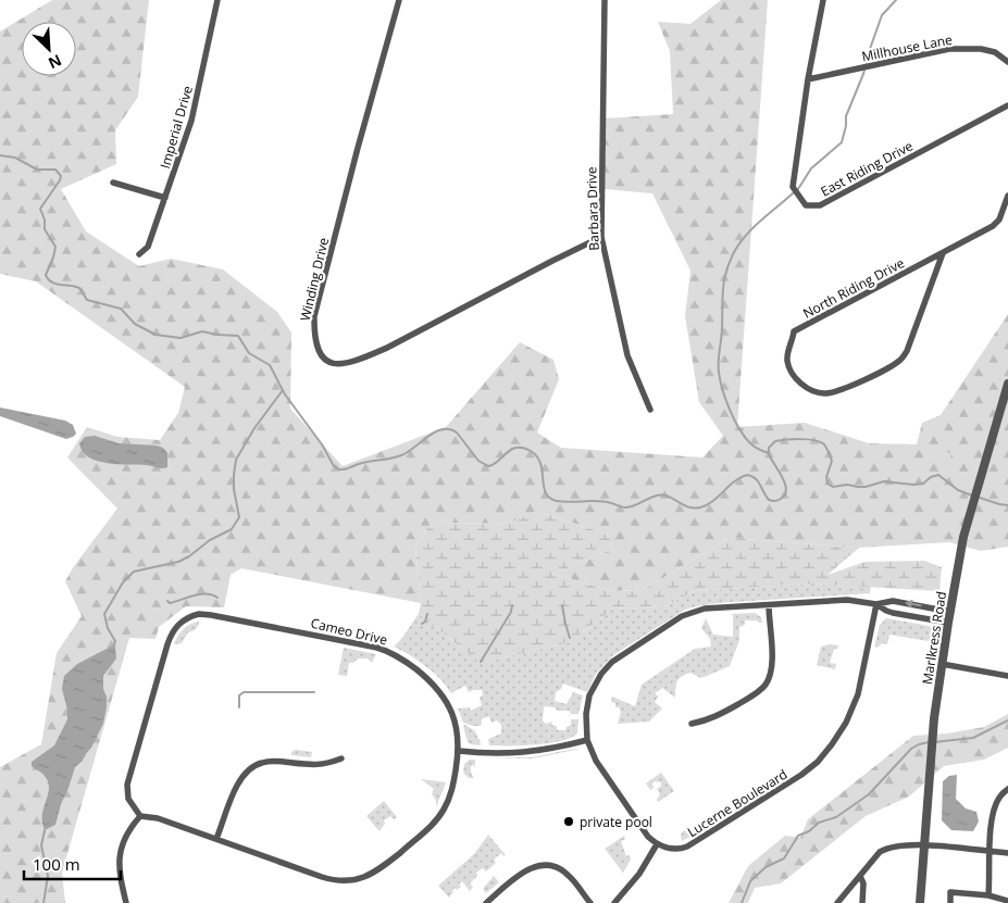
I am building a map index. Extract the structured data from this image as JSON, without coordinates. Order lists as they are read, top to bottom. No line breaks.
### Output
{"streets":{"street":["Millhouse Lane","Imperial Drive","East Riding Drive","Barbara Drive","Winding Drive","North Riding Drive","Cameo Drive","Marlkress Road","Lucerne Boulevard"]},"crossings":[["Millhouse Lane","East Riding Drive"],["Barbara Drive","Winding Drive"]],"places":["private pool"],"scale_bar":"100 m","north":"bottom right"}
